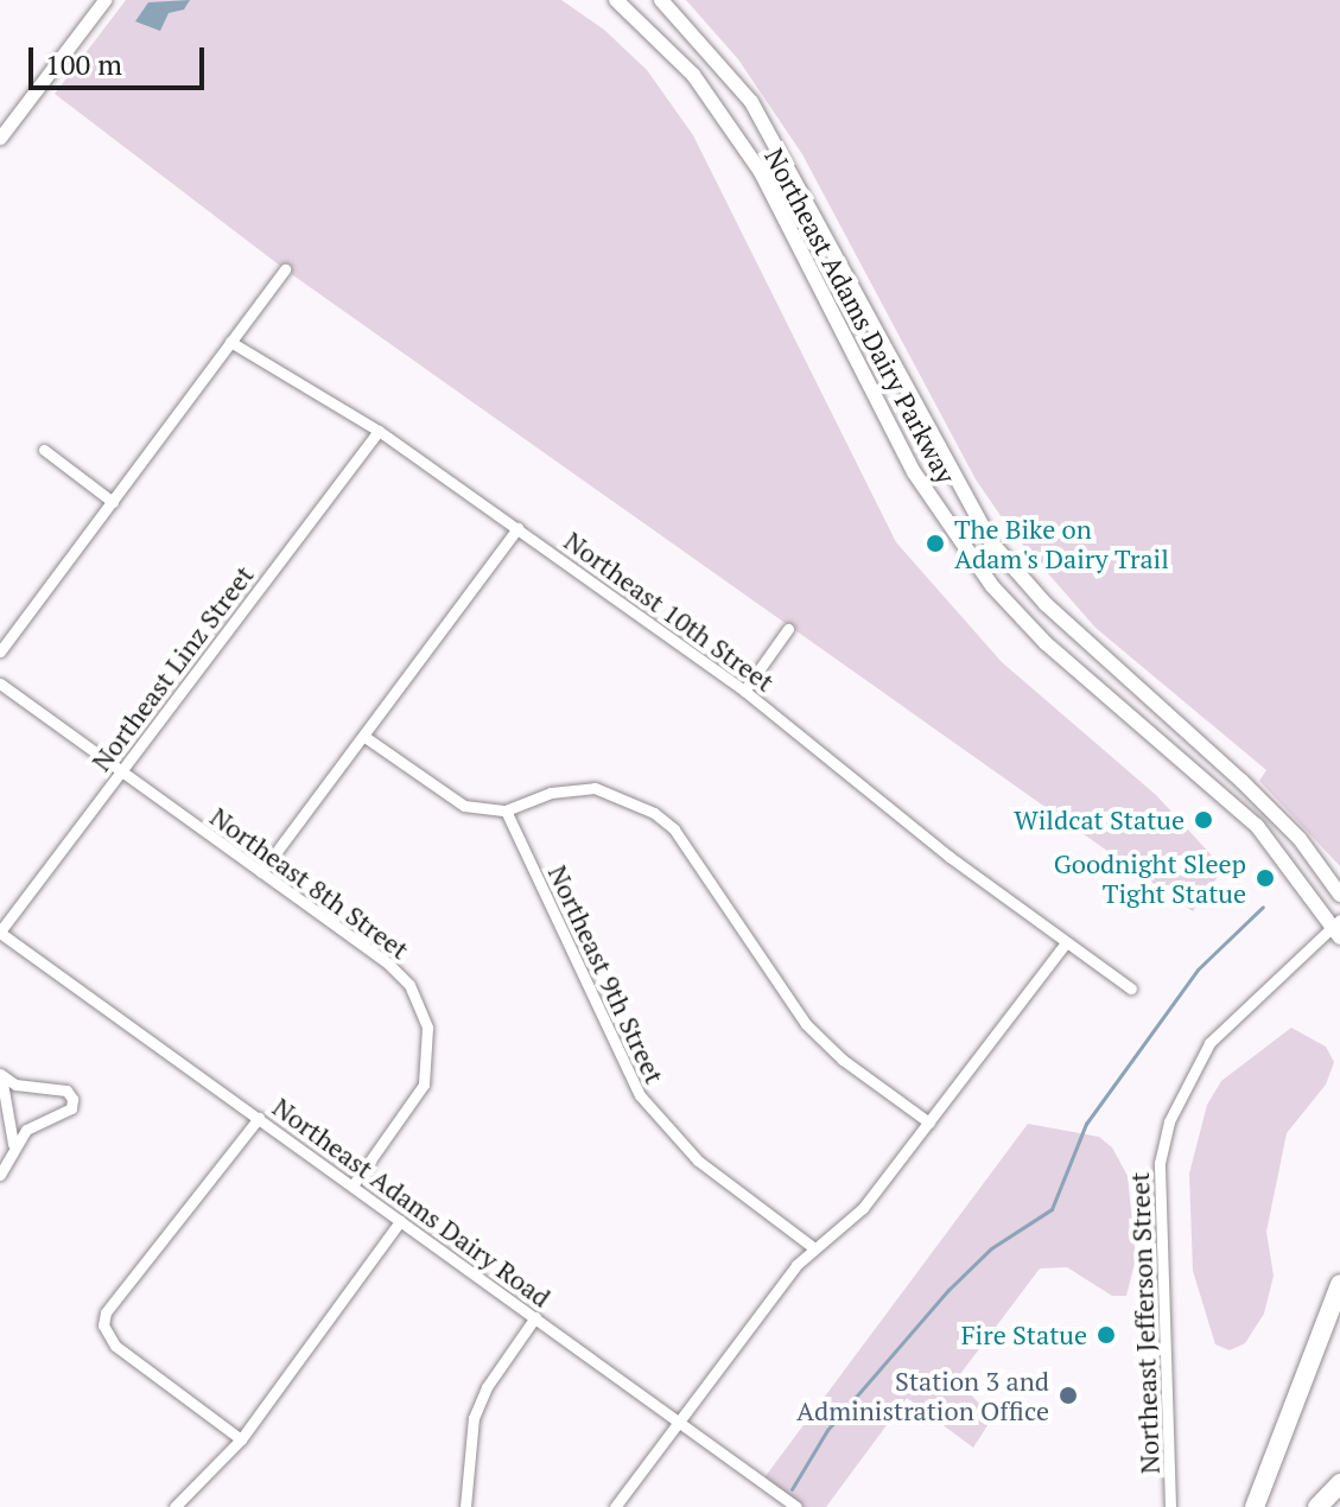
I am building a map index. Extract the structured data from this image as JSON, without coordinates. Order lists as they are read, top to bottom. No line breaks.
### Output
{"streets":{"main road":["Northeast Adams Dairy Parkway"],"street":["Northeast 10th Street","Northeast Linz Street","Northeast 8th Street","Northeast 9th Street","Northeast Adams Dairy Road","Northeast Jefferson Street"]},"crossings":[["Northeast Adams Dairy Parkway","Northeast Jefferson Street"],["Northeast 10th Street","Northeast Linz Street"],["Northeast Linz Street","Northeast 8th Street"],["Northeast Linz Street","Northeast Adams Dairy Road"],["Northeast 8th Street","Northeast Adams Dairy Road"]],"places":["The Bike on Adam's Dairy Trail","Wildcat Statue","Goodnight Sleep Tight Statue","Fire Statue","Station 3 and Administration Office"],"scale_bar":"100 m"}
